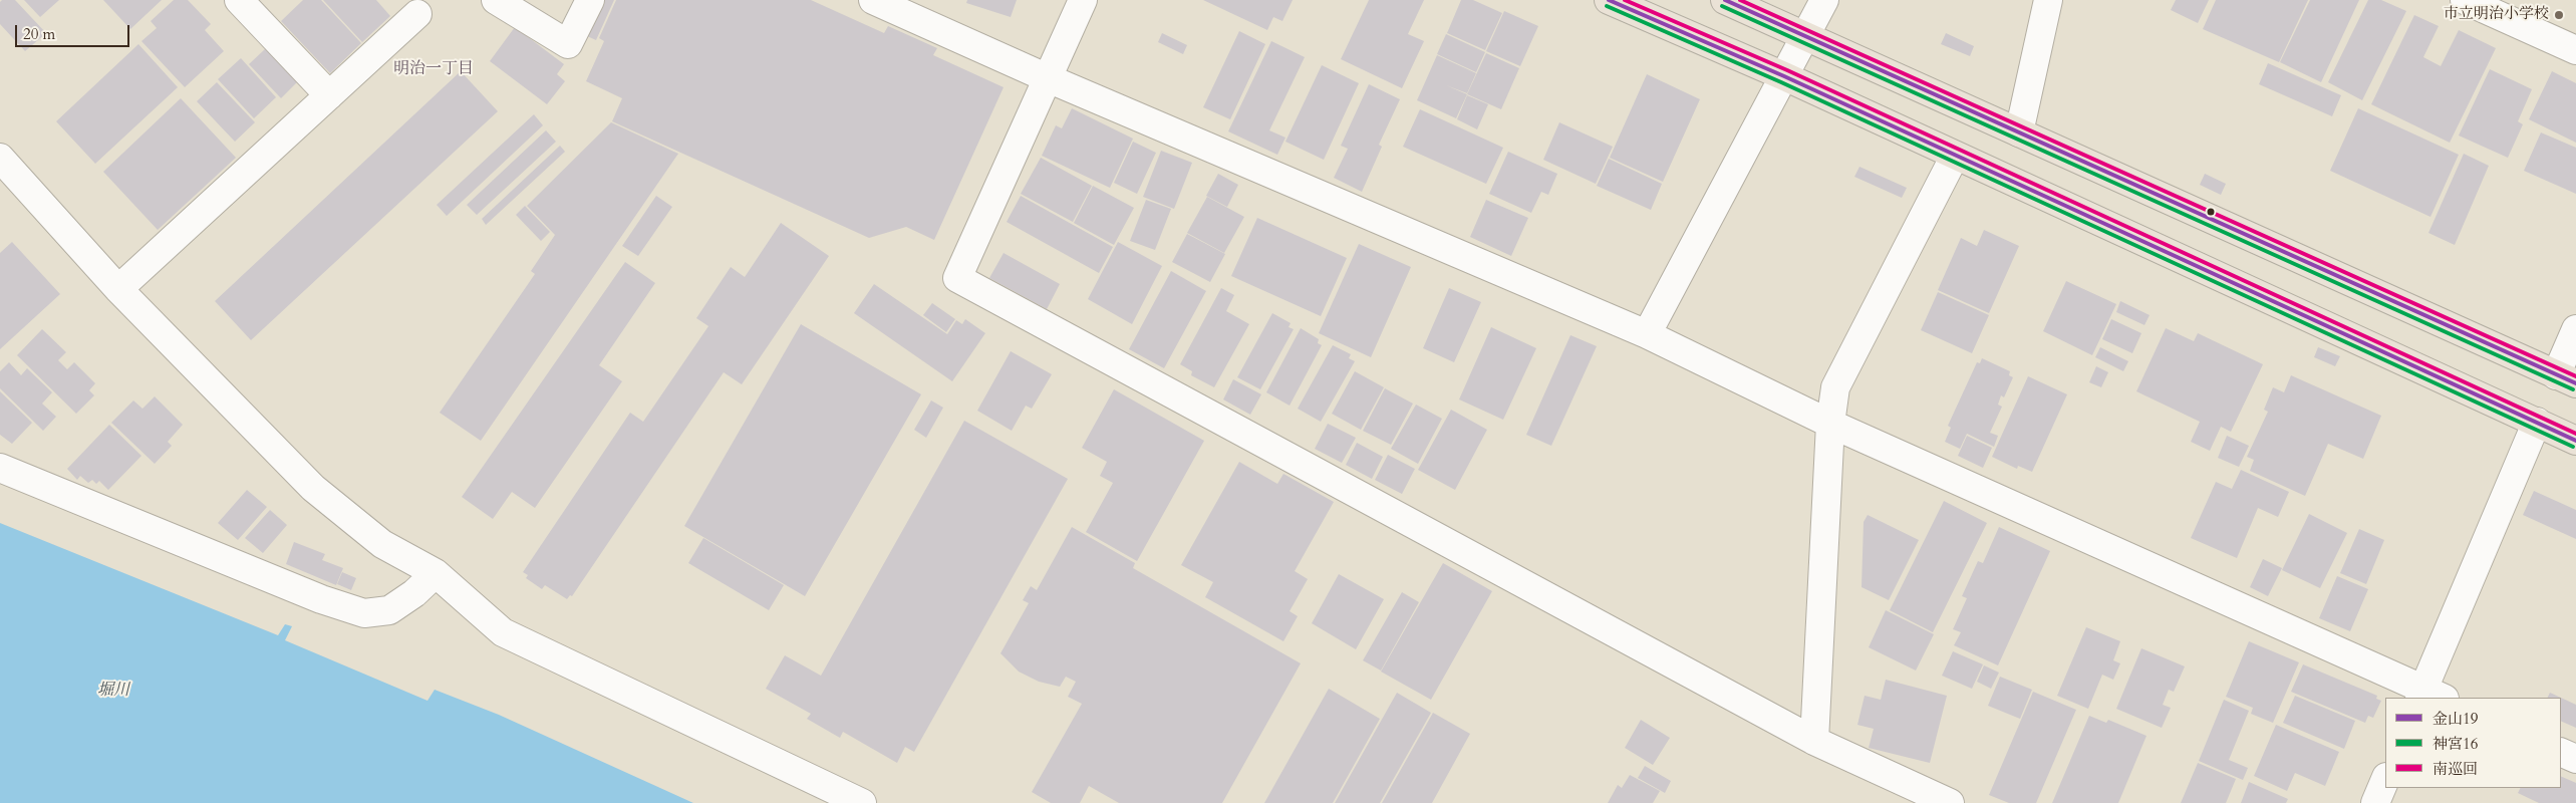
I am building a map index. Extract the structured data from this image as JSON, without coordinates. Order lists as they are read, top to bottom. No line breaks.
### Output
{"districts":["明治一丁目"],"water":["堀川"],"places":["市立明治小学校"],"lines":["transit line 金山19","transit line 南巡回","transit line 神宮16"],"legend":["金山19","神宮16","南巡回"],"scale_bar":"20 m"}
